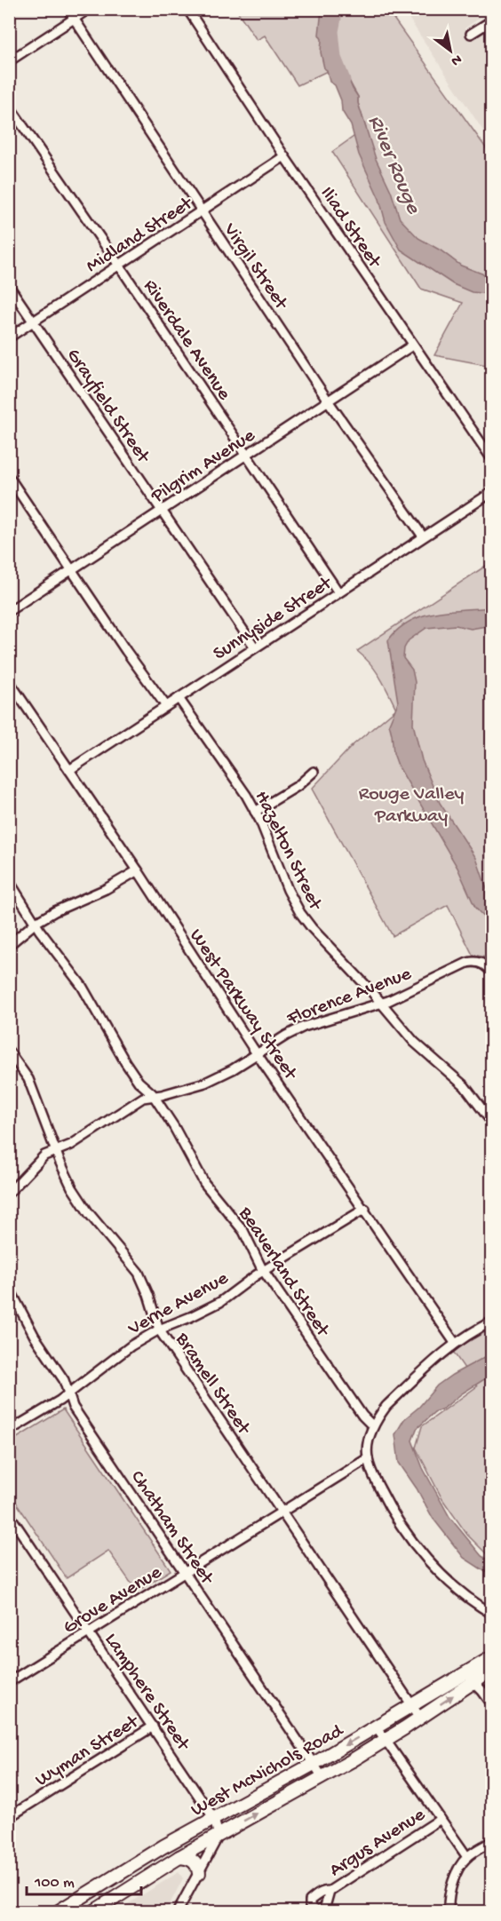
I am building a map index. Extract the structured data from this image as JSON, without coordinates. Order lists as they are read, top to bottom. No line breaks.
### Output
{"streets":{"main road":["West McNichols Road"],"street":["Iliad Street","Midland Street","Virgil Street","Riverdale Avenue","Grayfield Street","Pilgrim Avenue","Sunnyside Street","Hazelton Street","Florence Avenue","West Parkway Street","Beaverland Street","Verne Avenue","Bramell Street","Chatham Street","Grove Avenue","Lamphere Street","Wyman Street","Argus Avenue"]},"crossings":[["Iliad Street","Midland Street"],["Iliad Street","Pilgrim Avenue"],["Midland Street","Virgil Street"],["Midland Street","Riverdale Avenue"],["Midland Street","Grayfield Street"],["Virgil Street","Pilgrim Avenue"],["Virgil Street","Sunnyside Street"],["Riverdale Avenue","Pilgrim Avenue"],["Riverdale Avenue","Sunnyside Street"],["Grayfield Street","Pilgrim Avenue"],["Grayfield Street","Sunnyside Street"],["Sunnyside Street","Hazelton Street"],["Sunnyside Street","West Parkway Street"],["Hazelton Street","Florence Avenue"],["Florence Avenue","West Parkway Street"],["Florence Avenue","Beaverland Street"],["Florence Avenue","Bramell Street"],["West Parkway Street","Verne Avenue"],["Beaverland Street","Verne Avenue"],["Verne Avenue","Bramell Street"],["Verne Avenue","Chatham Street"],["Bramell Street","Grove Avenue"],["Bramell Street","West McNichols Road"],["Chatham Street","Grove Avenue"],["Chatham Street","West McNichols Road"],["Grove Avenue","Lamphere Street"],["Lamphere Street","Wyman Street"],["Lamphere Street","West McNichols Road"]],"water":["River Rouge"],"parks":["Rouge Valley Parkway"],"scale_bar":"100 m","north":"bottom right"}
